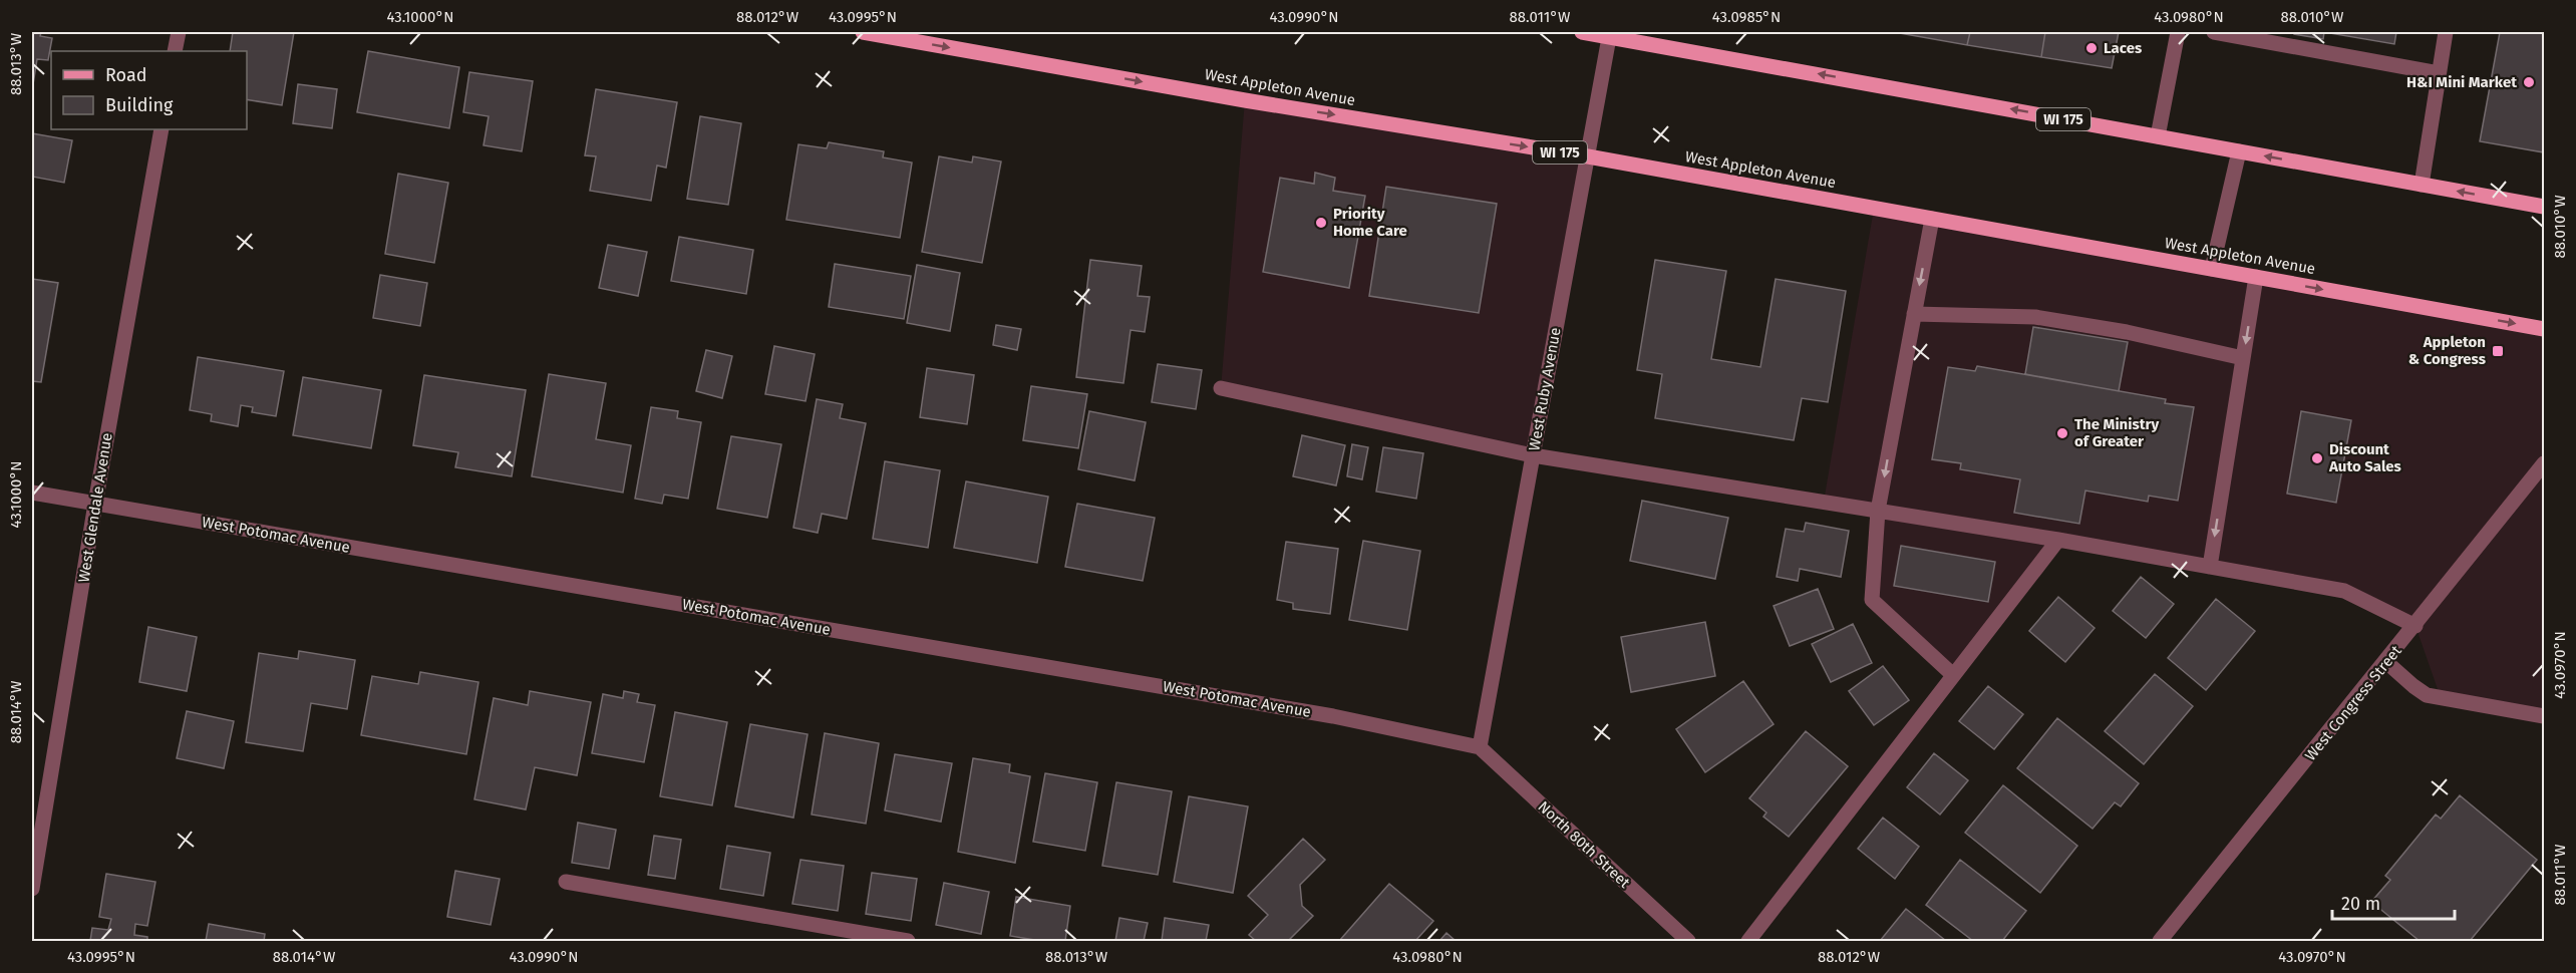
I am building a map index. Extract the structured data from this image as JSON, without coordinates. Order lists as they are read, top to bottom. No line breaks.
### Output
{"streets":{"main road":["West Appleton Avenue","WI 175"],"street":["West Ruby Avenue","West Glendale Avenue","West Potomac Avenue","West Congress Street","North 80th Street"]},"crossings":[["West Appleton Avenue","West Ruby Avenue"],["WI 175","West Ruby Avenue"],["West Ruby Avenue","West Potomac Avenue"],["West Ruby Avenue","North 80th Street"],["West Glendale Avenue","West Potomac Avenue"],["West Potomac Avenue","North 80th Street"]],"one_way":["West Appleton Avenue"],"places":{"other":["Laces","H&I Mini Market","Priority Home Care","The Ministry of Greater","Discount Auto Sales"],"transit":["Appleton & Congress"]},"legend":["Road","Building"],"scale_bar":"20 m","coordinates":["43.1000°N","88.012°W","43.0995°N","43.0990°N","88.011°W","43.0985°N","43.0980°N","88.010°W","88.013°W","43.0970°N","88.014°W"]}
